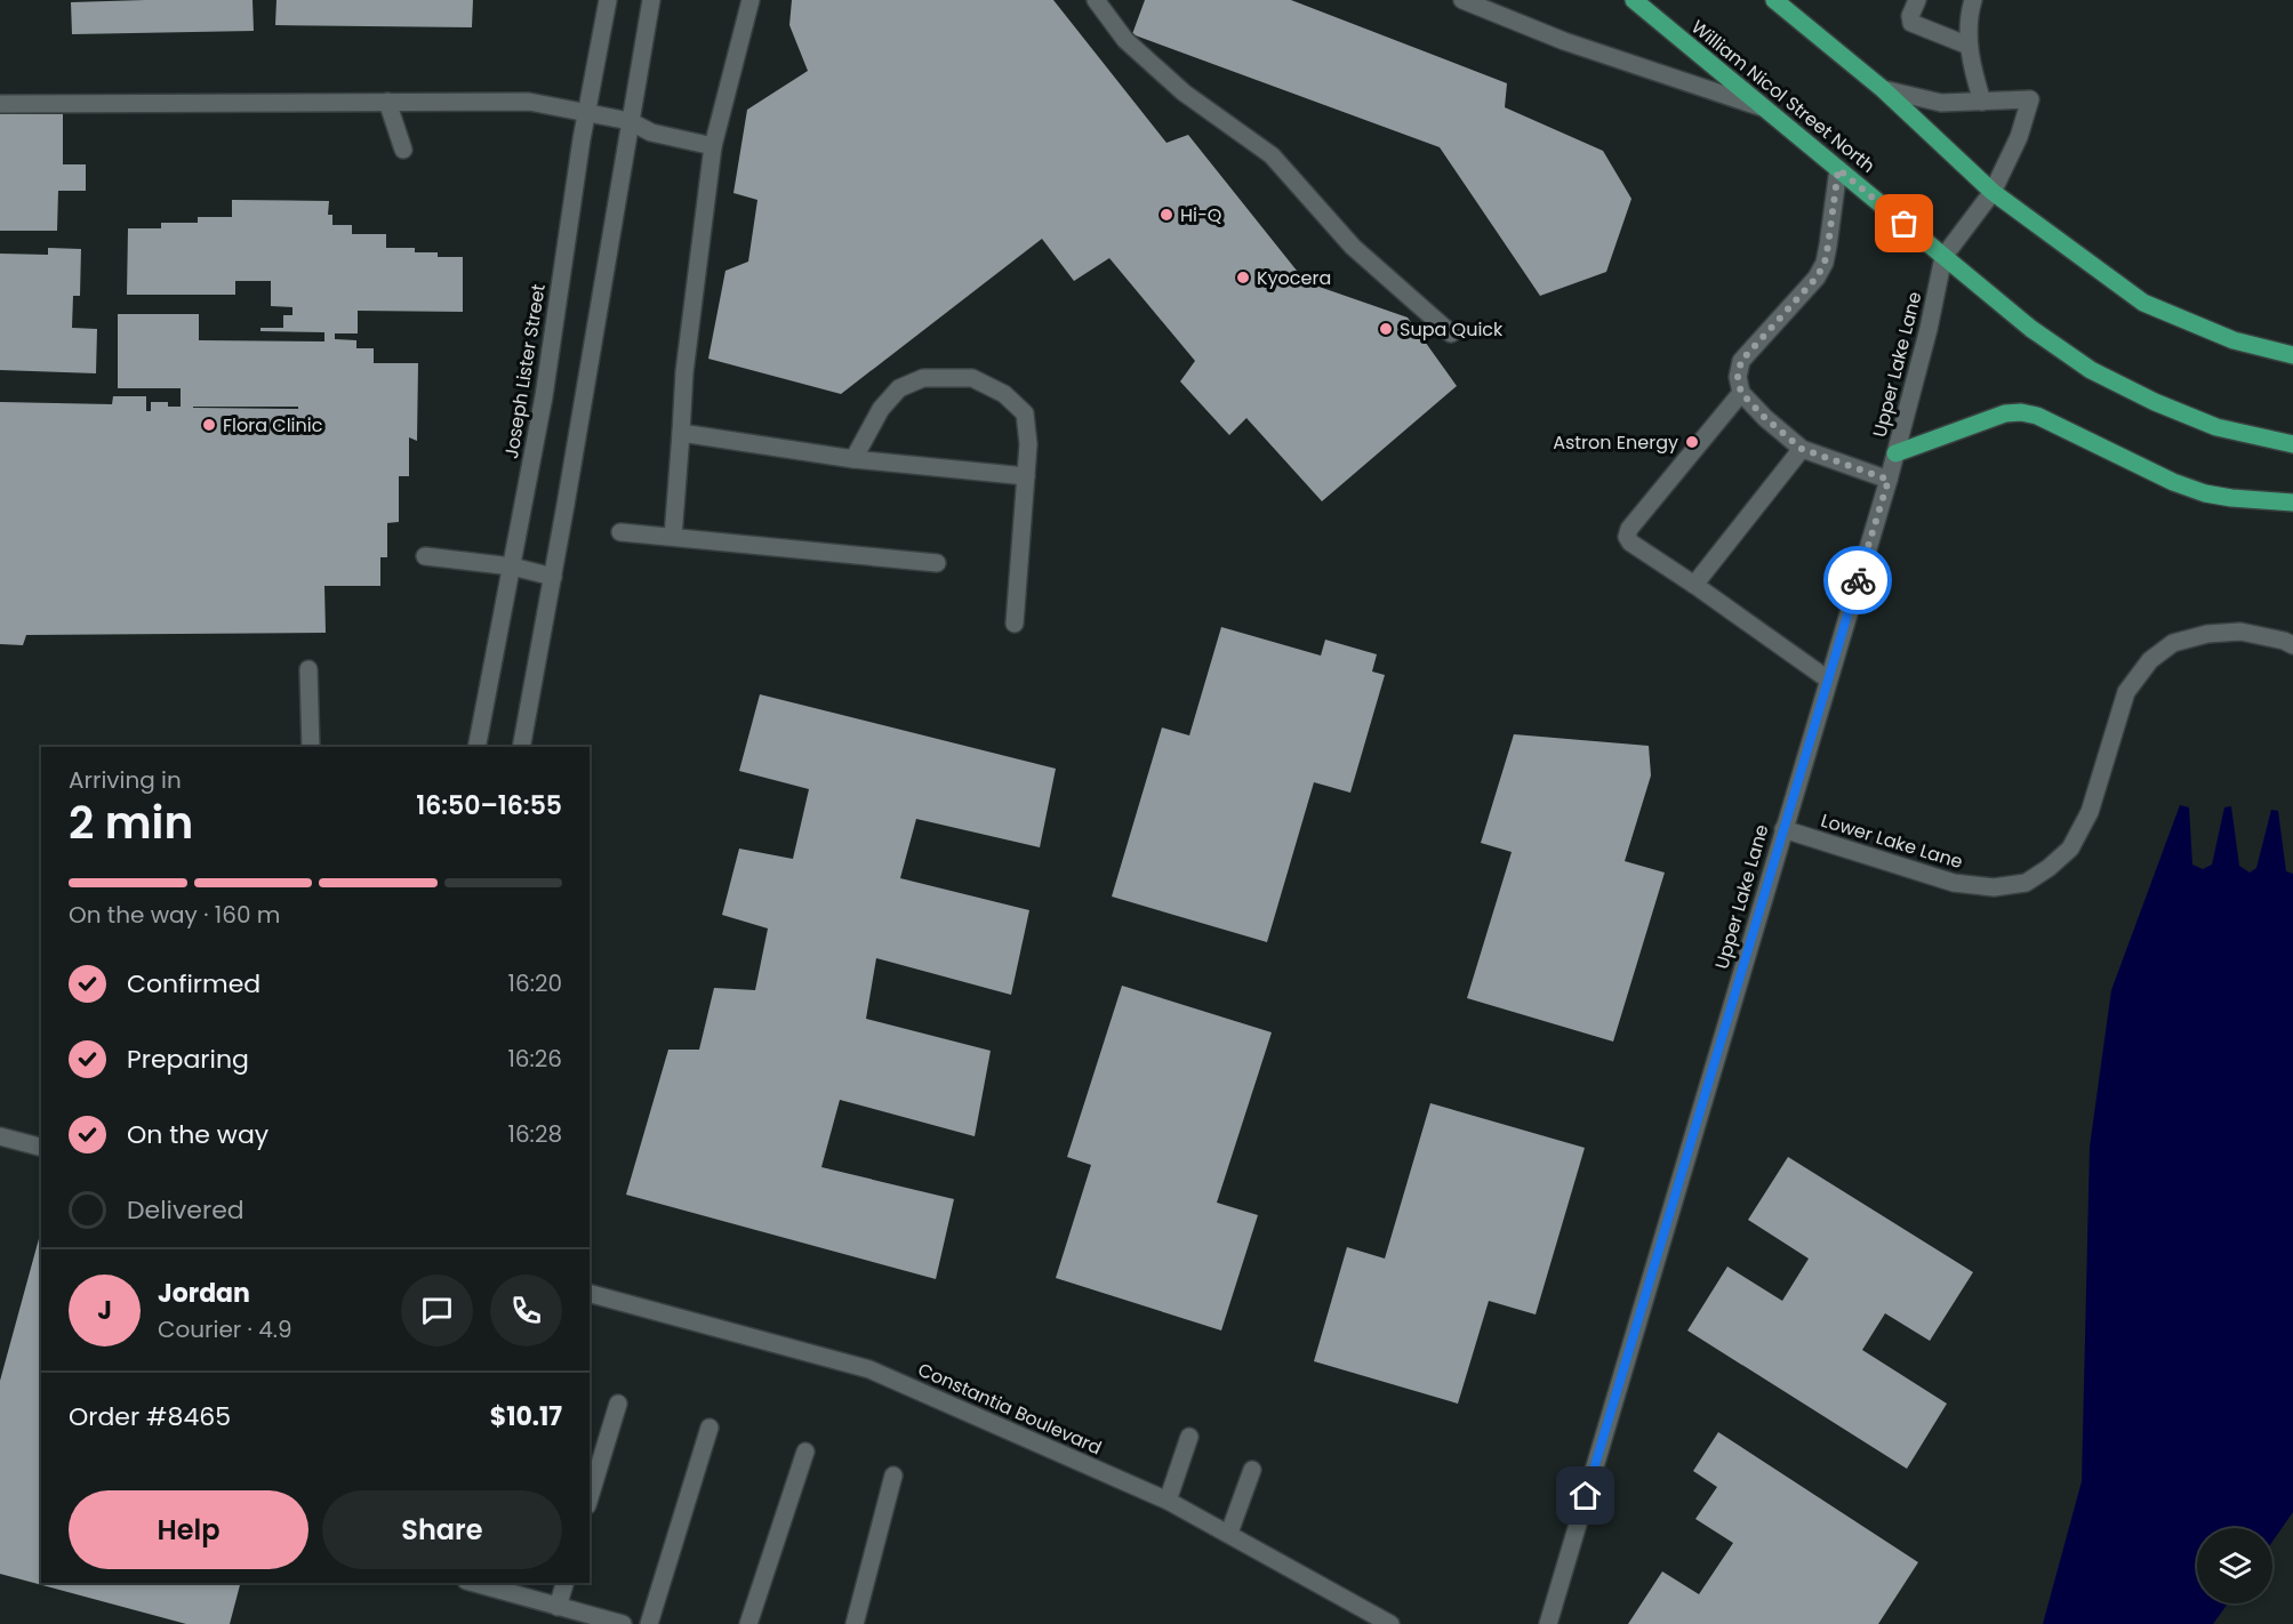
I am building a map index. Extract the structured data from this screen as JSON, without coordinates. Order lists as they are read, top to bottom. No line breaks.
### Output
{"streets":{"main road":["William Nicol Street North"],"street":["Upper Lake Lane","Joseph Lister Street","Lower Lake Lane","Constantia Boulevard"]},"crossings":[["William Nicol Street North","Upper Lake Lane"],["Upper Lake Lane","Lower Lake Lane"]],"places":["Hi-Q","Kyocera","Supa Quick","Flora Clinic","Astron Energy"],"page":{"heading":["2 min","Arriving in","16:50–16:55"],"panel":["Jordan","Courier · 4.9","Order #8465","$10.17"],"bar":"On the way · 160 m","list":[["Confirmed","16:20"],["Preparing","16:26"],["On the way","16:28"],"Delivered"],"round":"J","buttons":["Help","Share"]}}
